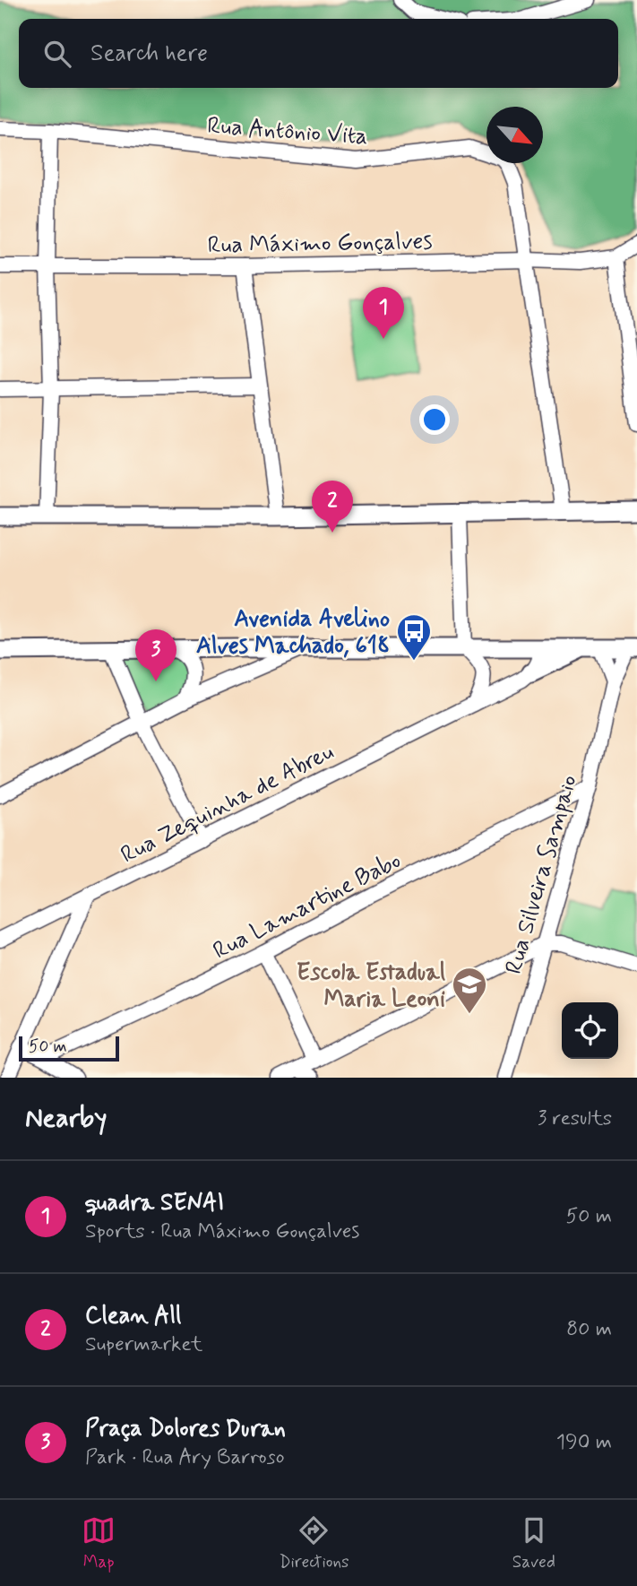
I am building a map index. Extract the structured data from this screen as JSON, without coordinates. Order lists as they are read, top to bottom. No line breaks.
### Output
{"streets":{"street":["Rua Antônio Vita","Rua Máximo Gonçalves","Rua Zequinha de Abreu","Rua Silveira Sampaio","Rua Lamartine Babo"]},"crossings":[["Rua Antônio Vita","Rua Máximo Gonçalves"],["Rua Silveira Sampaio","Rua Lamartine Babo"]],"places":{"bus stop":["Avenida Avelino Alves Machado, 618"],"school or university":["Escola Estadual Maria Leoni"]},"scale_bar":"50 m","north":"bottom right","page":{"search":"Search here","pins":["1","2","3"],"scale":"50 m","heading":["Nearby","3 results"],"list":[{"mark":"1","name":"quadra SENAI","note":"Sports · Rua Máximo Gonçalves","value":"50 m"},{"mark":"2","name":"Clean All","note":"Supermarket","value":"80 m"},{"mark":"3","name":"Praça Dolores Duran","note":"Park · Rua Ary Barroso","value":"190 m"}],"nav":["Map","Directions","Saved"]}}
